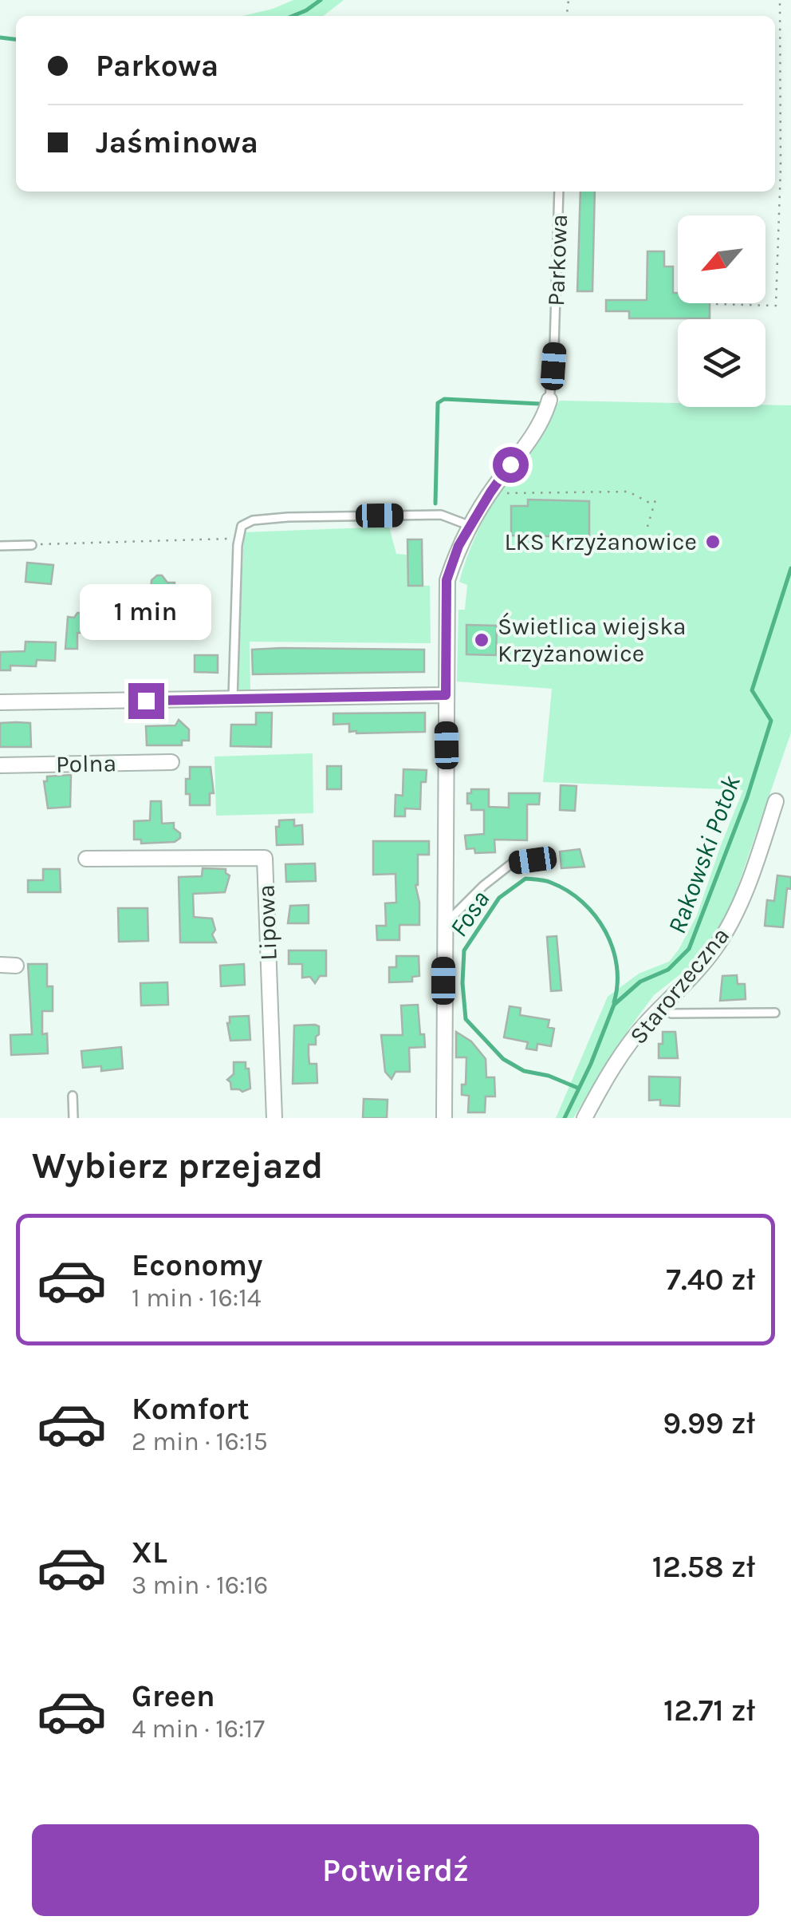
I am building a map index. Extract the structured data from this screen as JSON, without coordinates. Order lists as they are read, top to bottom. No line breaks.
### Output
{"streets":{"street":["Parkowa","Polna","Lipowa","Starorzeczna"]},"water":["Rakowski Potok","Fosa"],"places":["LKS Krzyżanowice","Świetlica wiejska Krzyżanowice"],"north":"bottom left","page":{"banner":["Parkowa","Jaśminowa"],"bubble":"1 min","heading":"Wybierz przejazd","list":[{"name":"Economy","note":"1 min · 16:14","value":"7.40 zł"},{"name":"Komfort","note":"2 min · 16:15","value":"9.99 zł"},{"name":"XL","note":"3 min · 16:16","value":"12.58 zł"},{"name":"Green","note":"4 min · 16:17","value":"12.71 zł"}],"buttons":"Potwierdź"}}
